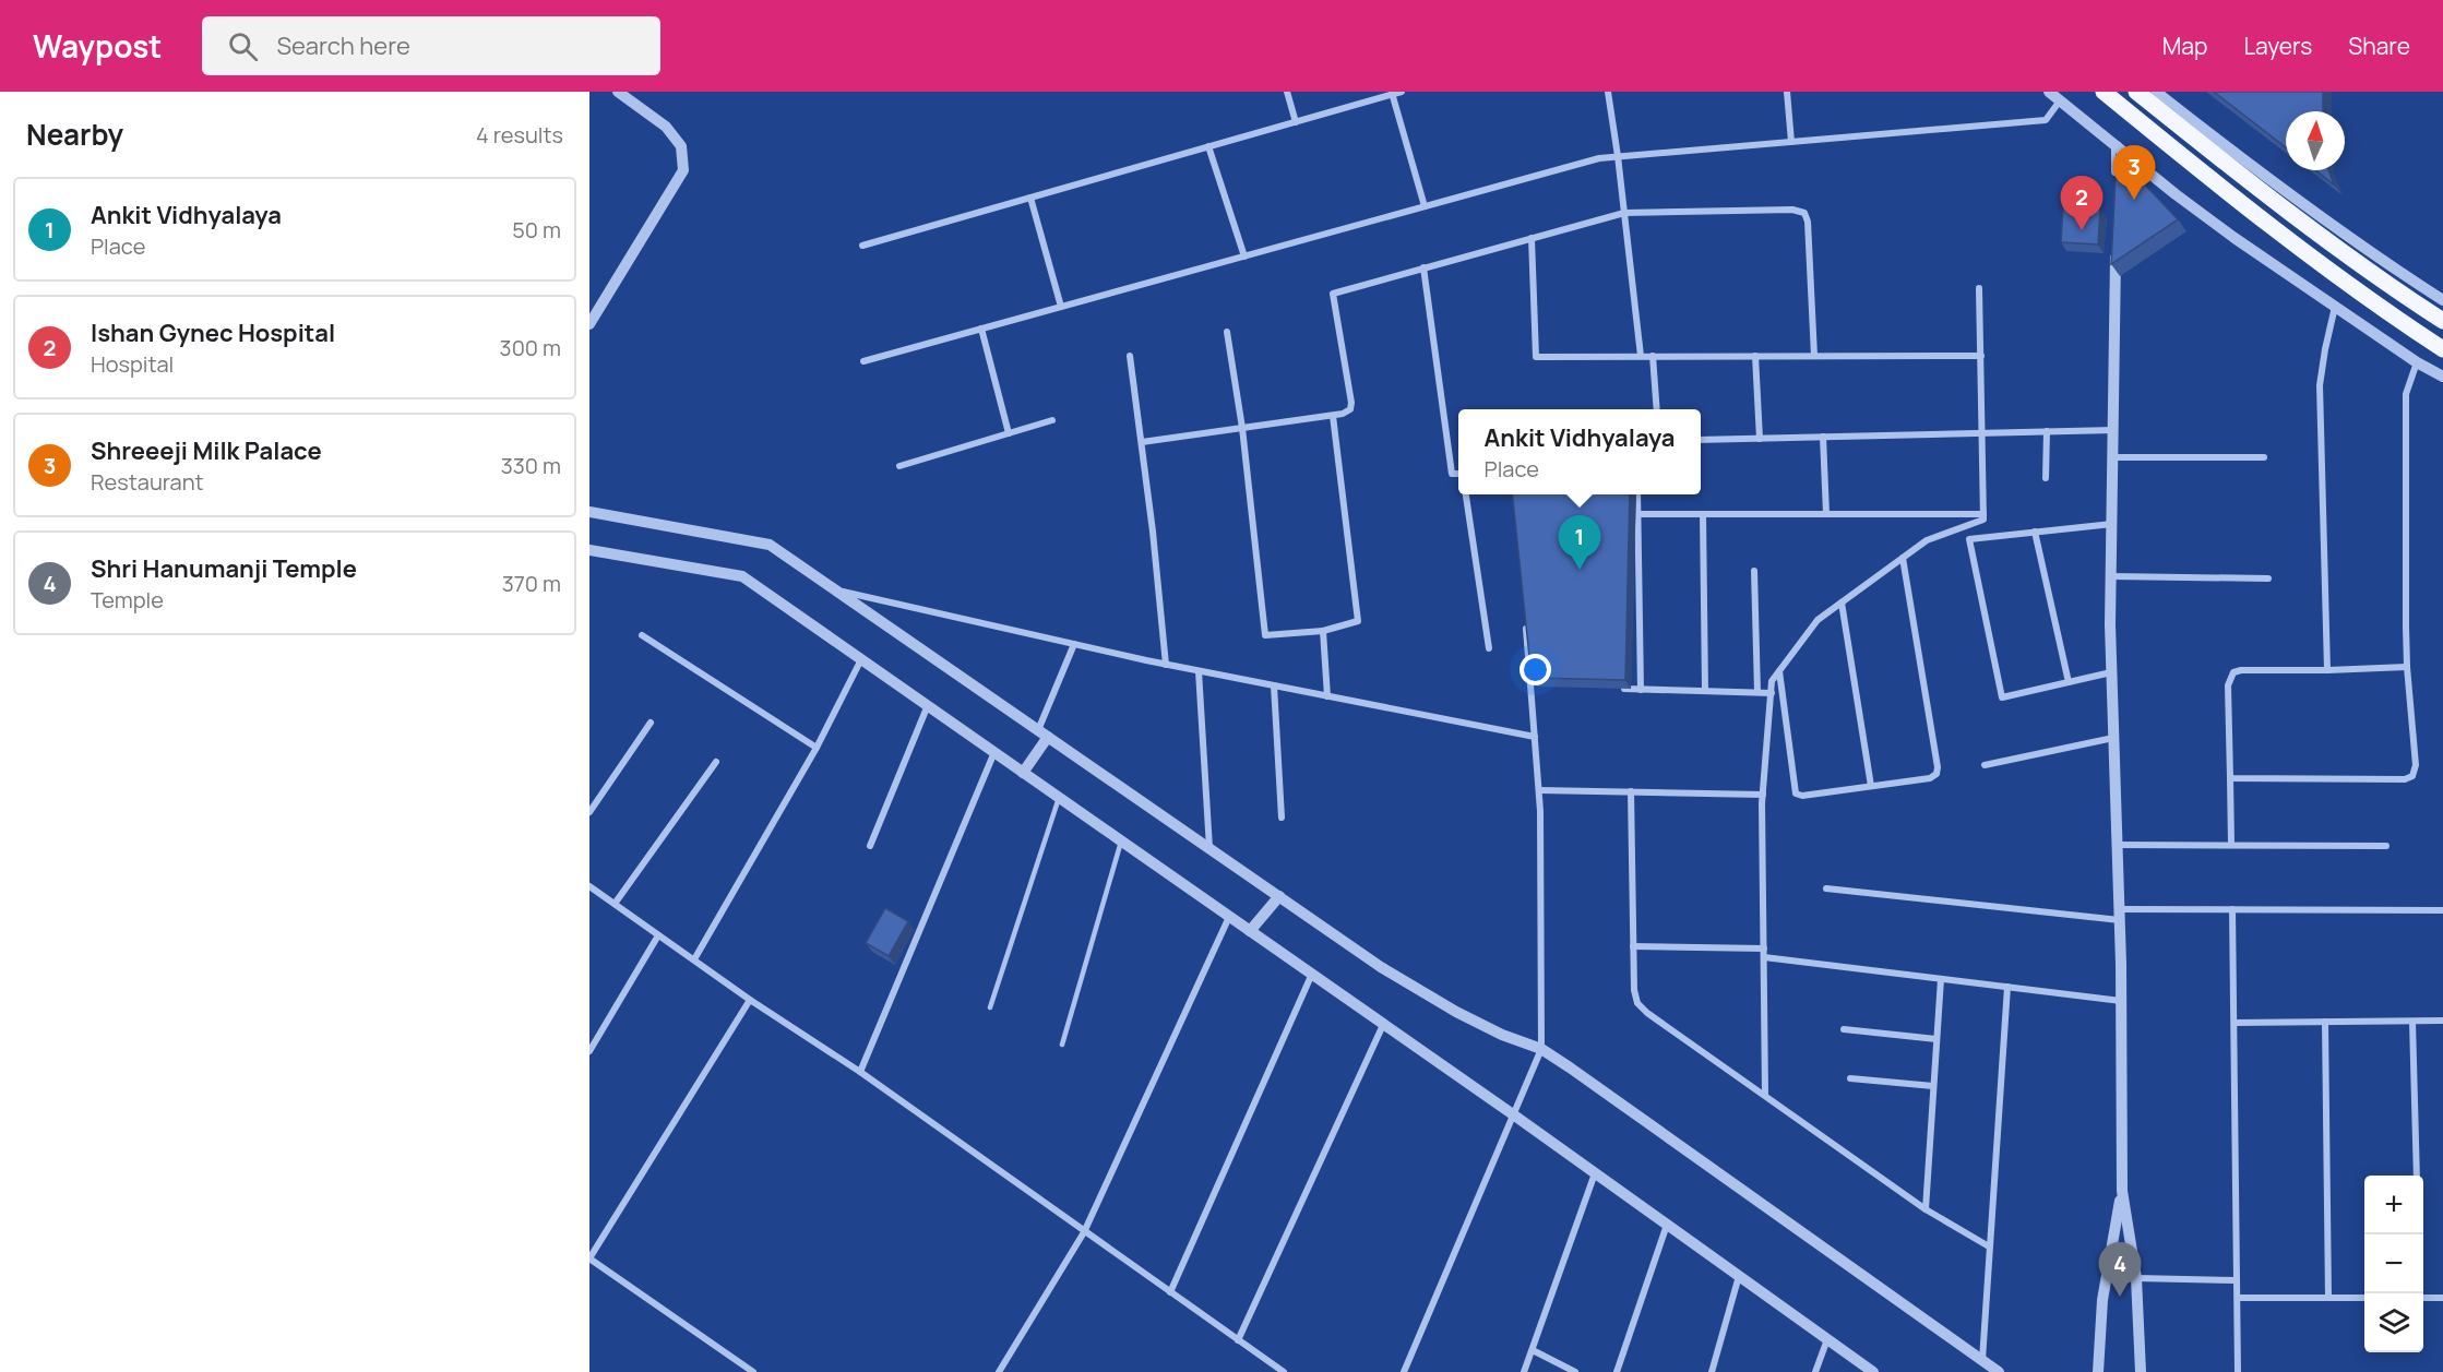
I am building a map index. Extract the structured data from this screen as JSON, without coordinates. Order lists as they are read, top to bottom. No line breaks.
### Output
{"north":"top","page":{"header":"Waypost","search":"Search here","nav":["Map","Layers","Share"],"heading":["Nearby","4 results"],"pins":["3","2","1","4"],"list":[{"mark":"1","name":"Ankit Vidhyalaya","note":"Place","value":"50 m"},{"mark":"2","name":"Ishan Gynec Hospital","note":"Hospital","value":"300 m"},{"mark":"3","name":"Shreeeji Milk Palace","note":"Restaurant","value":"330 m"},{"mark":"4","name":"Shri Hanumanji Temple","note":"Temple","value":"370 m"}],"popup":["Ankit Vidhyalaya","Place"],"map_buttons":["+","−"]}}
